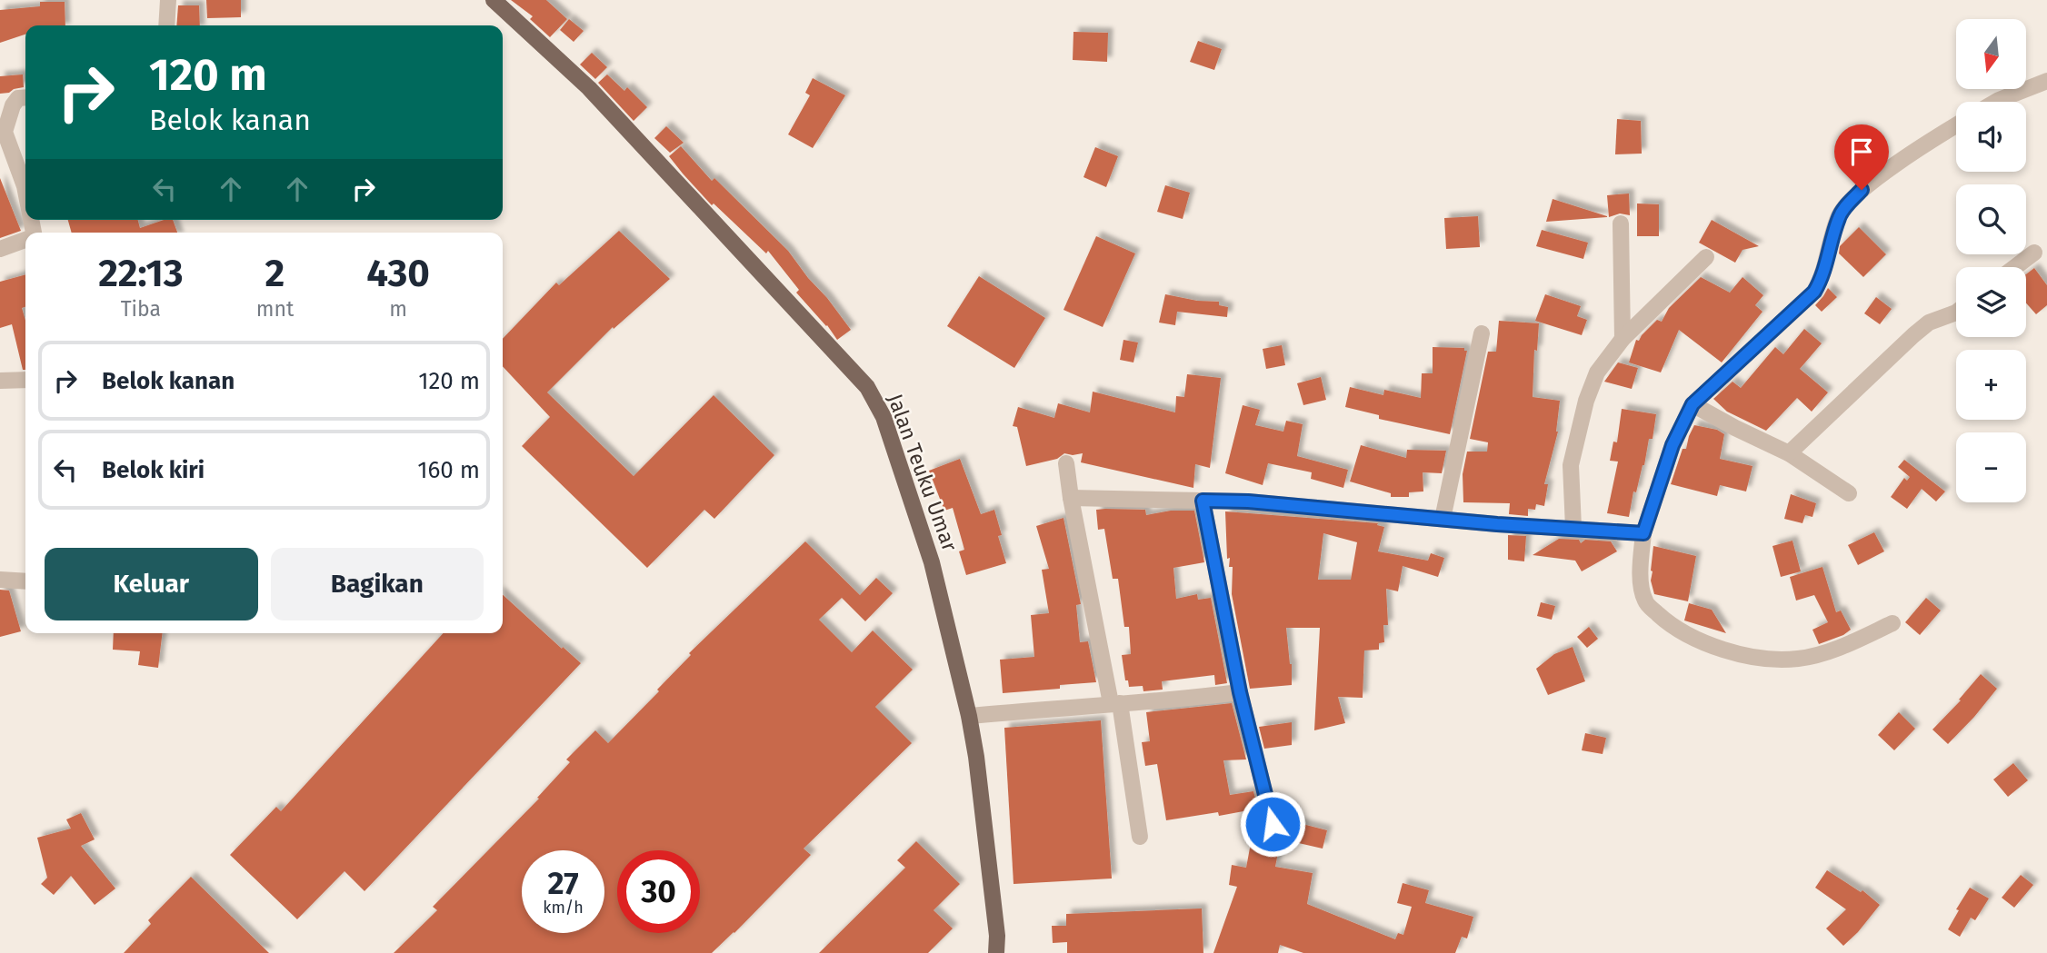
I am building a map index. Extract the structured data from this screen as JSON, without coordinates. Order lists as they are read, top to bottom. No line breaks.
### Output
{"streets":{"main road":["Jalan Teuku Umar"]},"north":"bottom","page":{"map_buttons":["+","−"],"turn":["120 m","Belok kanan"],"eta":["22:13","Tiba","2","mnt","430","m"],"list":[{"name":"Belok kanan","value":"120 m"},{"name":"Belok kiri","value":"160 m"}],"buttons":["Keluar","Bagikan"],"speed":"27 km/h","limit":"30"}}
